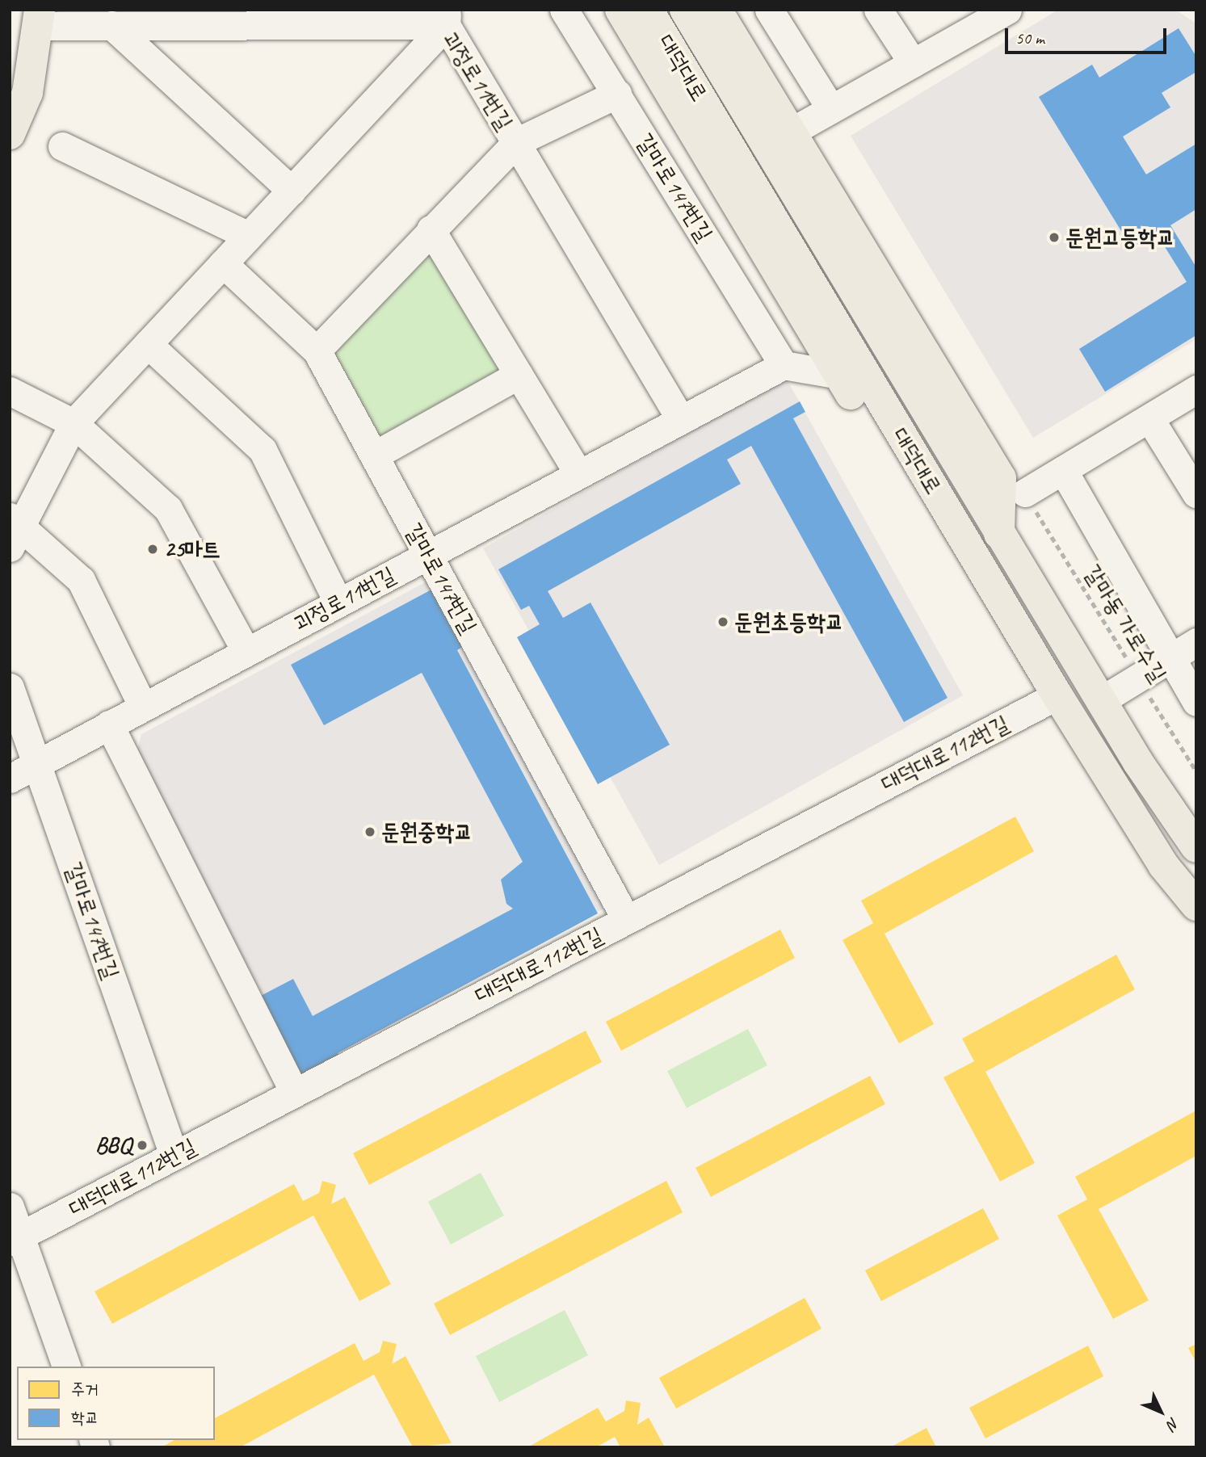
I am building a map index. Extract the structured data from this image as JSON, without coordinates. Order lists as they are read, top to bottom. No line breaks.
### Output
{"streets":{"main road":["대덕대로"],"street":["괴정로11번길","갈마로147번길","대덕대로112번길"],"path":["갈마동 가로수길"]},"crossings":[["대덕대로","대덕대로112번길"],["괴정로11번길","갈마로147번길"],["갈마로147번길","대덕대로112번길"]],"places":["둔원고등학교","25마트","둔원초등학교","둔원중학교","BBQ"],"legend":["주거","학교"],"scale_bar":"50 m","north":"bottom right"}
